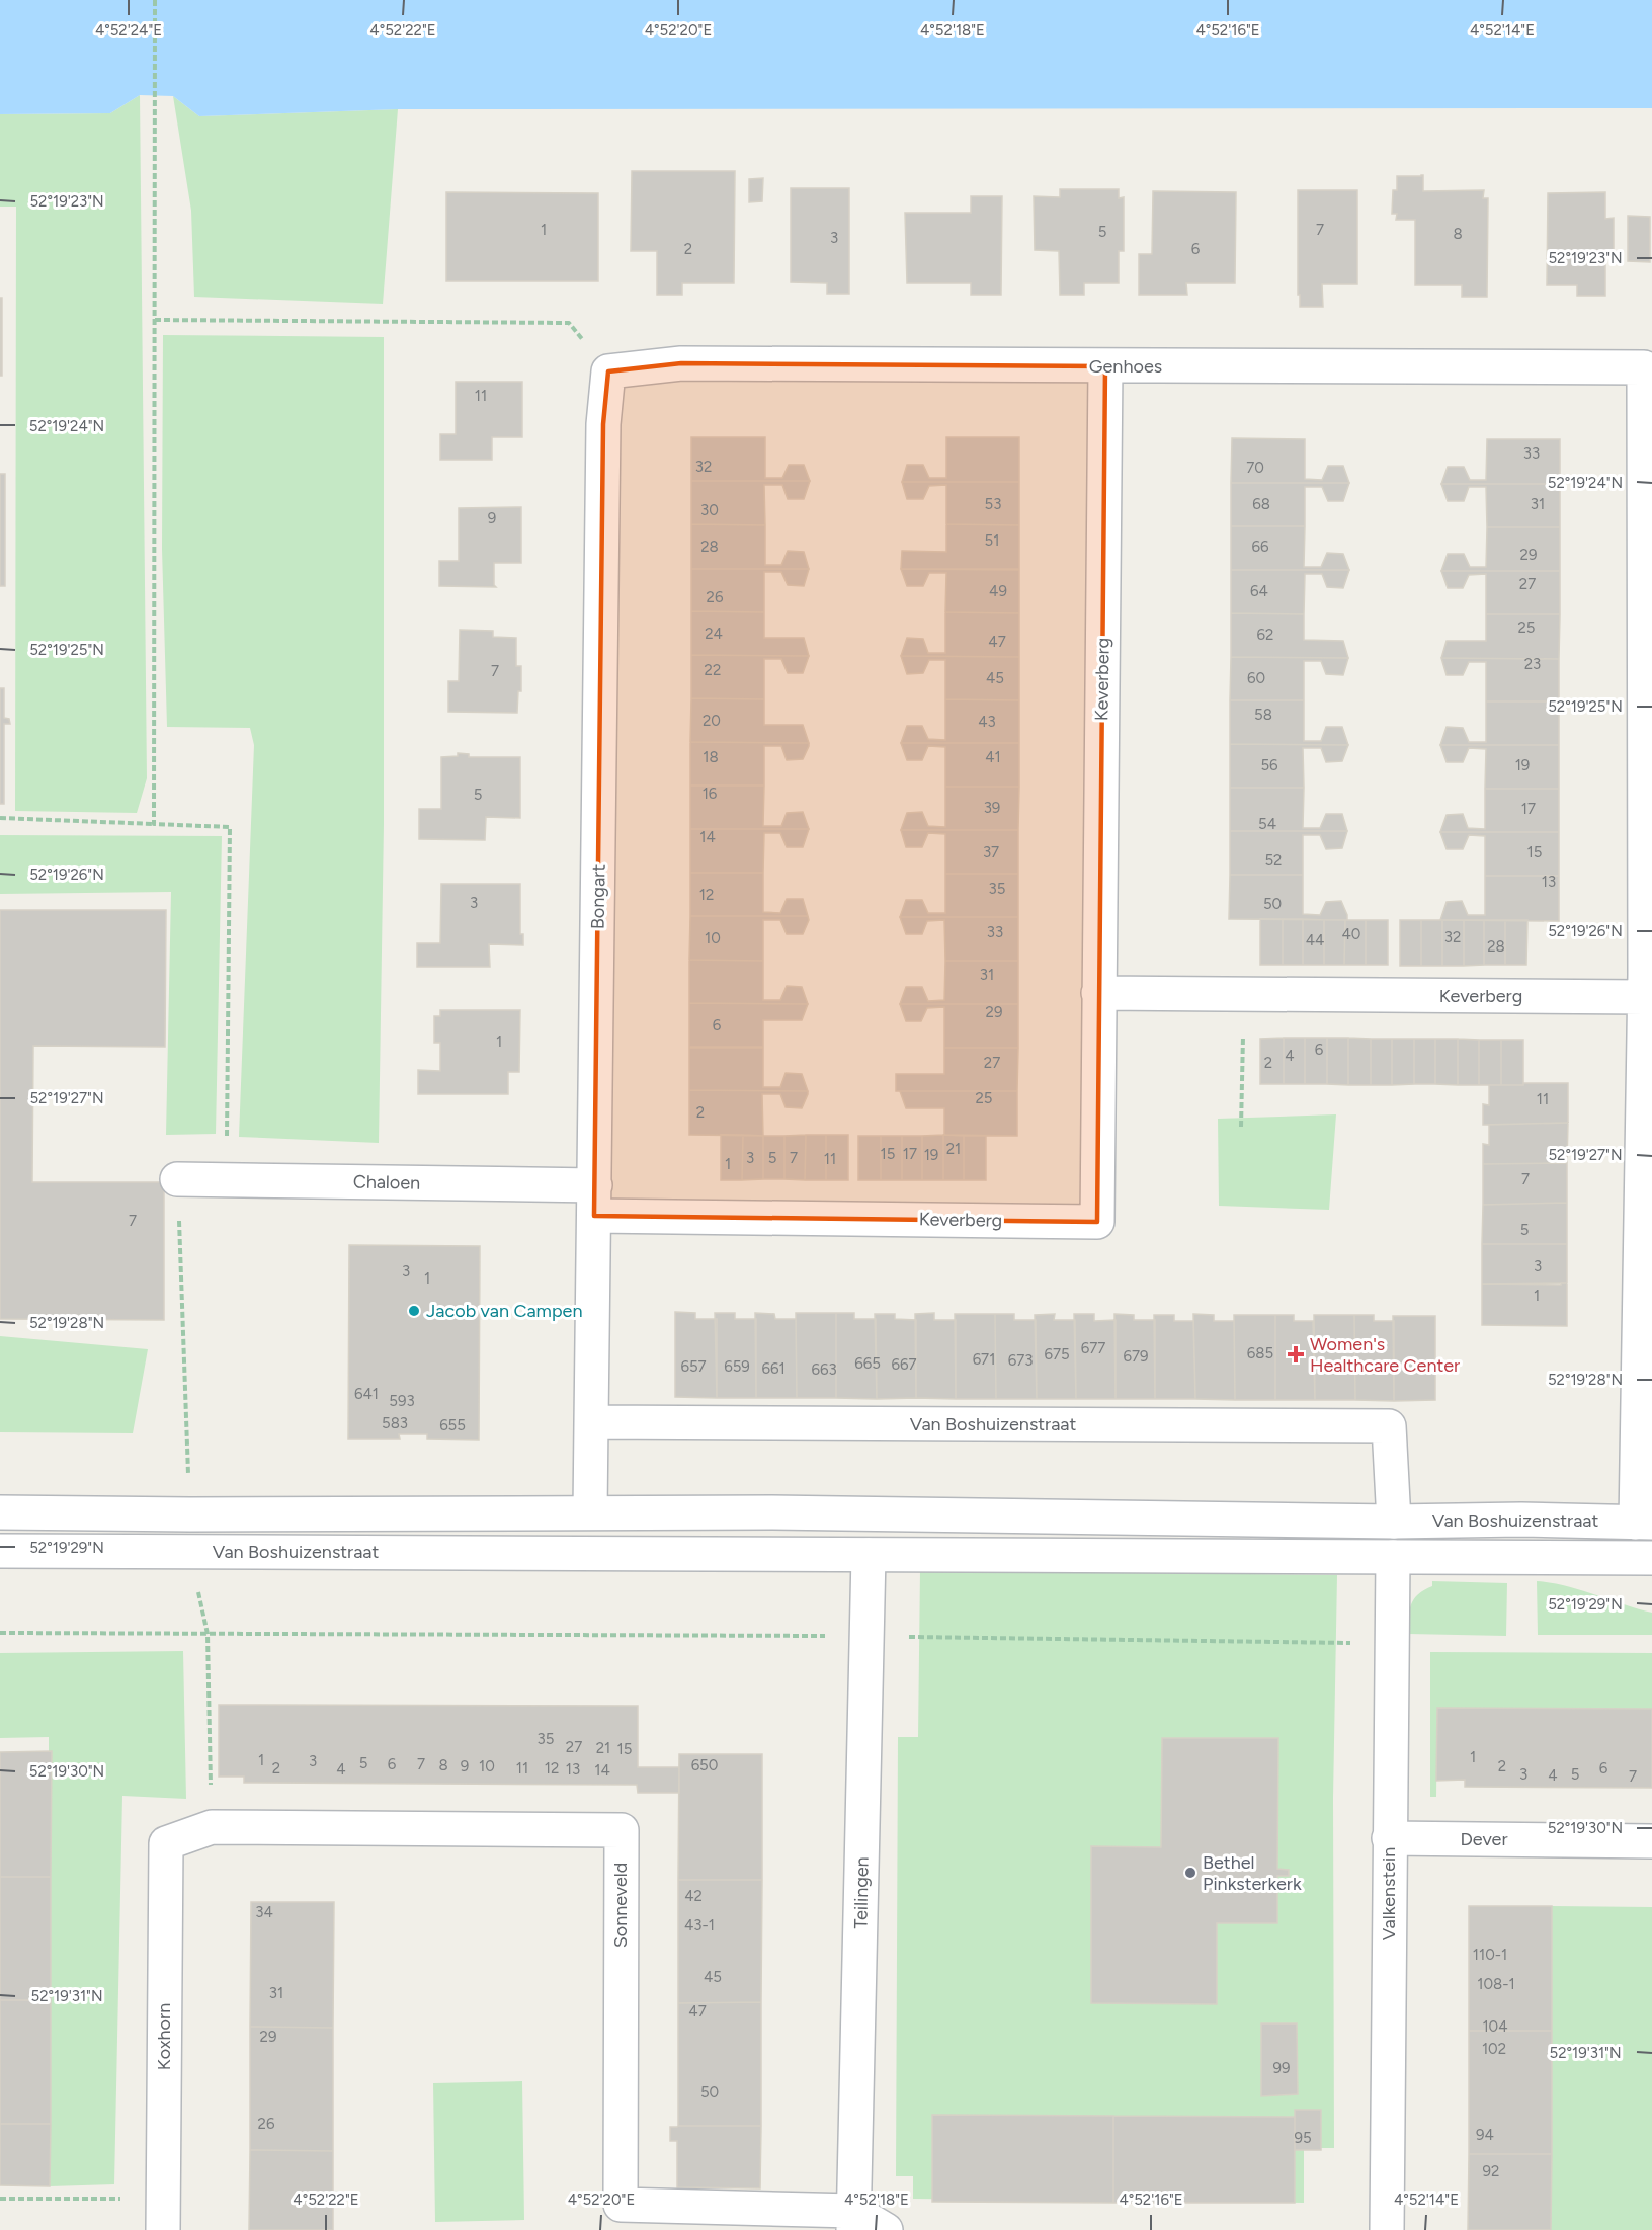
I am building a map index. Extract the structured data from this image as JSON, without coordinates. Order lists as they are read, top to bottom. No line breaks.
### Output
{"streets":{"street":["Genhoes","Keverberg","Bongart","Chaloen","Van Boshuizenstraat","Dever","Teilingen","Valkenstein","Sonneveld","Koxhorn"]},"crossings":[["Genhoes","Keverberg"],["Genhoes","Bongart"],["Keverberg","Bongart"],["Keverberg","Chaloen"],["Bongart","Chaloen"],["Bongart","Van Boshuizenstraat"],["Van Boshuizenstraat","Teilingen"],["Van Boshuizenstraat","Valkenstein"],["Dever","Valkenstein"],["Teilingen","Sonneveld"],["Sonneveld","Koxhorn"]],"places":{"other":["Jacob van Campen","Bethel Pinksterkerk"],"health":["Women's Healthcare Center"]},"house_numbers":["1","7","5","8","3","2","6","11","33","32","70","53","68","31","30","9","51","28","66","29","27","49","64","26","25","24","62","47","23","22","7","45","60","58","20","43","18","41","56","19","16","5","39","17","54","14","37","15","52","13","35","12","3","50","33","40","32","10","44","28","31","29","6","1","6","4","27","2","25","11","2","21","15","17","19","3","5","7","11","1","7","7","5","3","3","1","1","677","685","675","679","671","673","665","667","657","659","661","663","641","593","583","655","35","27","21","15","1","1","3","5","6","7","8","650","9","10","2","2","11","12","6","4","13","14","3","5","4","7","42","34","43-1","110-1","45","108-1","31","47","104","29","102","99","50","26","94","95","92"],"coordinates":["4°52'24\"E","4°52'22\"E","4°52'20\"E","4°52'18\"E","4°52'16\"E","4°52'14\"E","52°19'23\"N","52°19'24\"N","52°19'25\"N","52°19'26\"N","52°19'27\"N","52°19'28\"N","52°19'29\"N","52°19'30\"N","52°19'31\"N"]}
